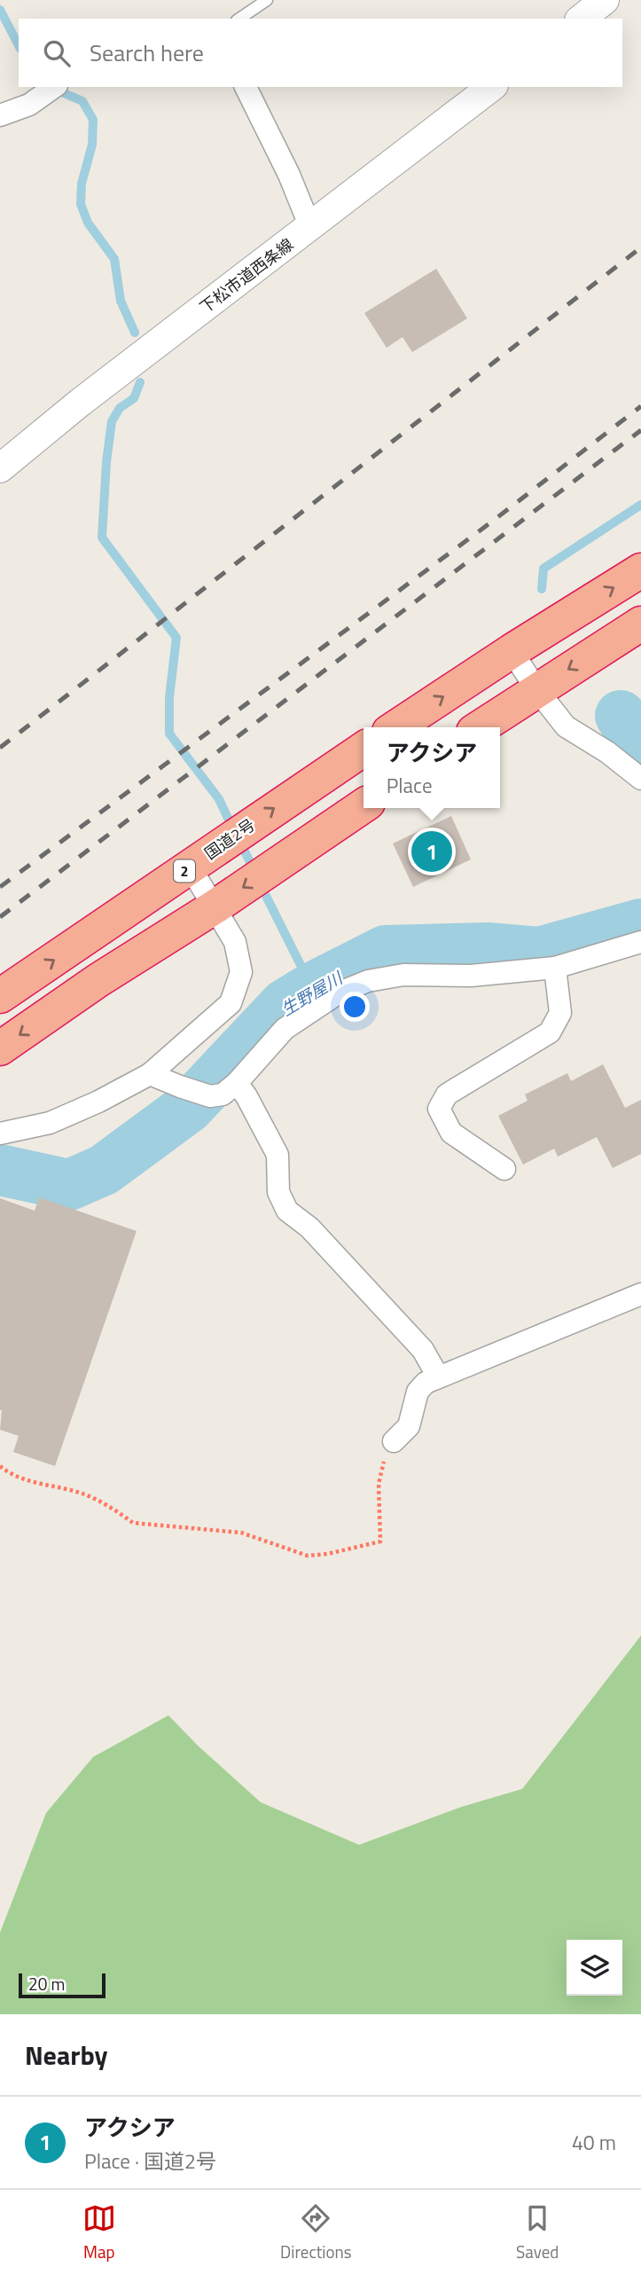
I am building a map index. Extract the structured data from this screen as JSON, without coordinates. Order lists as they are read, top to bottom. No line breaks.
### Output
{"streets":{"highway":["国道2号","2"],"street":["下松市道西条線"]},"water":["生野屋川"],"scale_bar":"20 m","page":{"search":"Search here","popup":["アクシア","Place"],"pins":"1","scale":"20 m","heading":"Nearby","list":[{"mark":"1","name":"アクシア","note":"Place · 国道2号","value":"40 m"}],"nav":["Map","Directions","Saved"]}}
